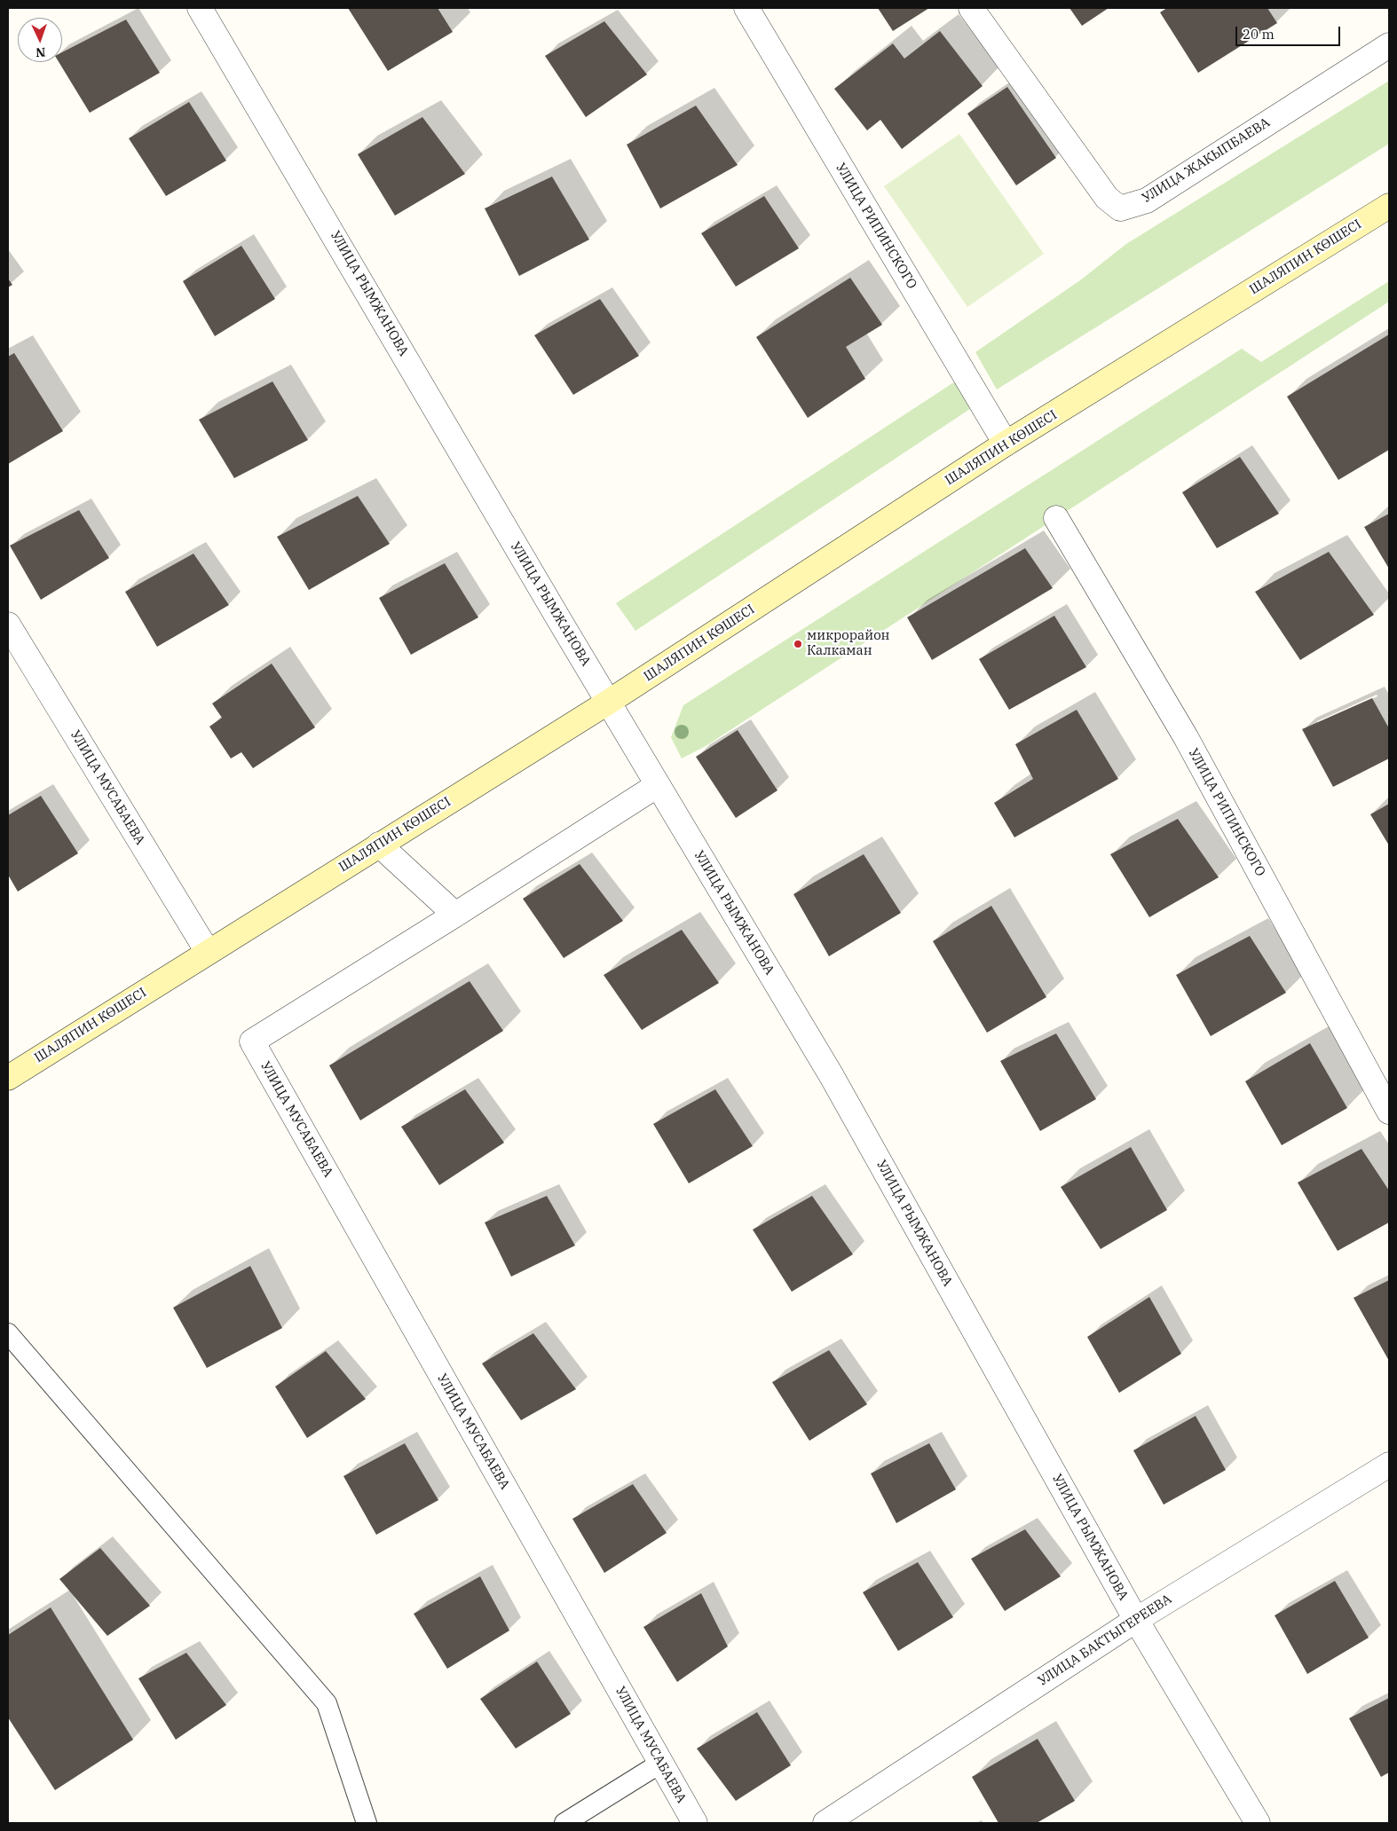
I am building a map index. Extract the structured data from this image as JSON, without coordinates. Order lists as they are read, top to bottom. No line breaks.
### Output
{"streets":{"main road":["ШАЛЯПИН КӨШЕСІ"],"street":["УЛИЦА ЖАКЫПБАЕВА","УЛИЦА РИПИНСКОГО","УЛИЦА РЫМЖАНОВА","УЛИЦА МУСАБАЕВА","УЛИЦА БАКТЫГЕРЕЕВА"]},"crossings":[["УЛИЦА РИПИНСКОГО","ШАЛЯПИН КӨШЕСІ"],["ШАЛЯПИН КӨШЕСІ","УЛИЦА РЫМЖАНОВА"],["ШАЛЯПИН КӨШЕСІ","УЛИЦА МУСАБАЕВА"],["УЛИЦА РЫМЖАНОВА","УЛИЦА БАКТЫГЕРЕЕВА"]],"places":["микрорайон Калкаман"],"scale_bar":"20 m","north":"bottom"}
